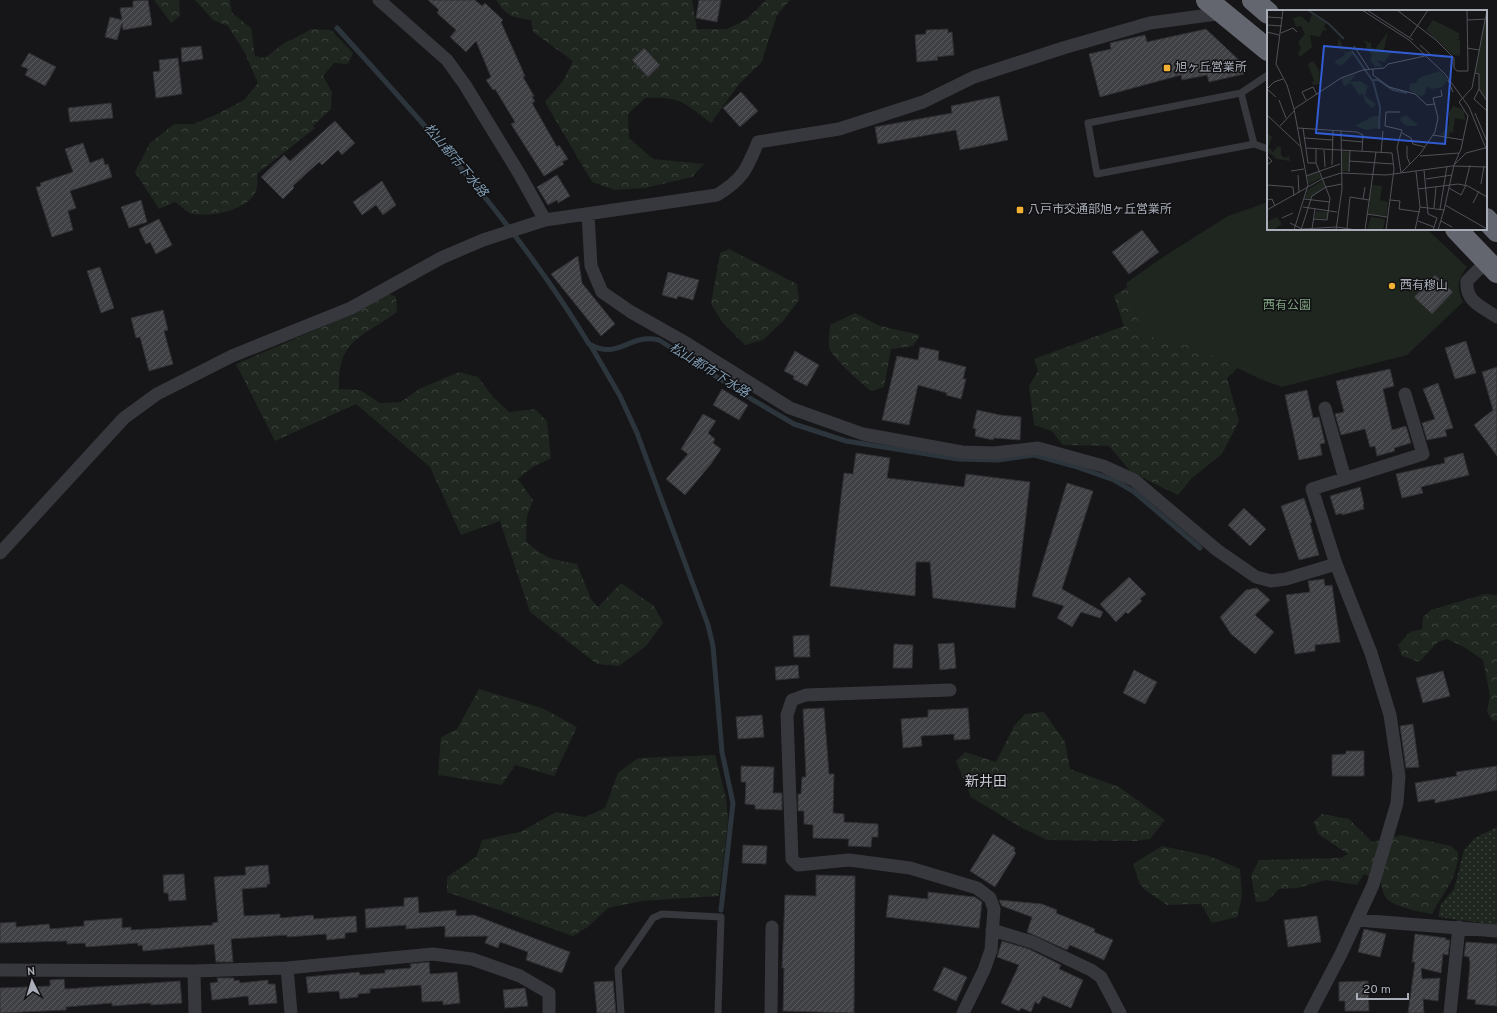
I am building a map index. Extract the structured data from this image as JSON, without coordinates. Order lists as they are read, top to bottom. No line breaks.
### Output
{"districts":["新井田"],"water":["松山都市下水路"],"parks":["西有公園"],"places":{"transit":["旭ヶ丘営業所","八戸市交通部旭ヶ丘営業所"],"other":["西有穆山"]},"scale_bar":"20 m","north":"top"}
